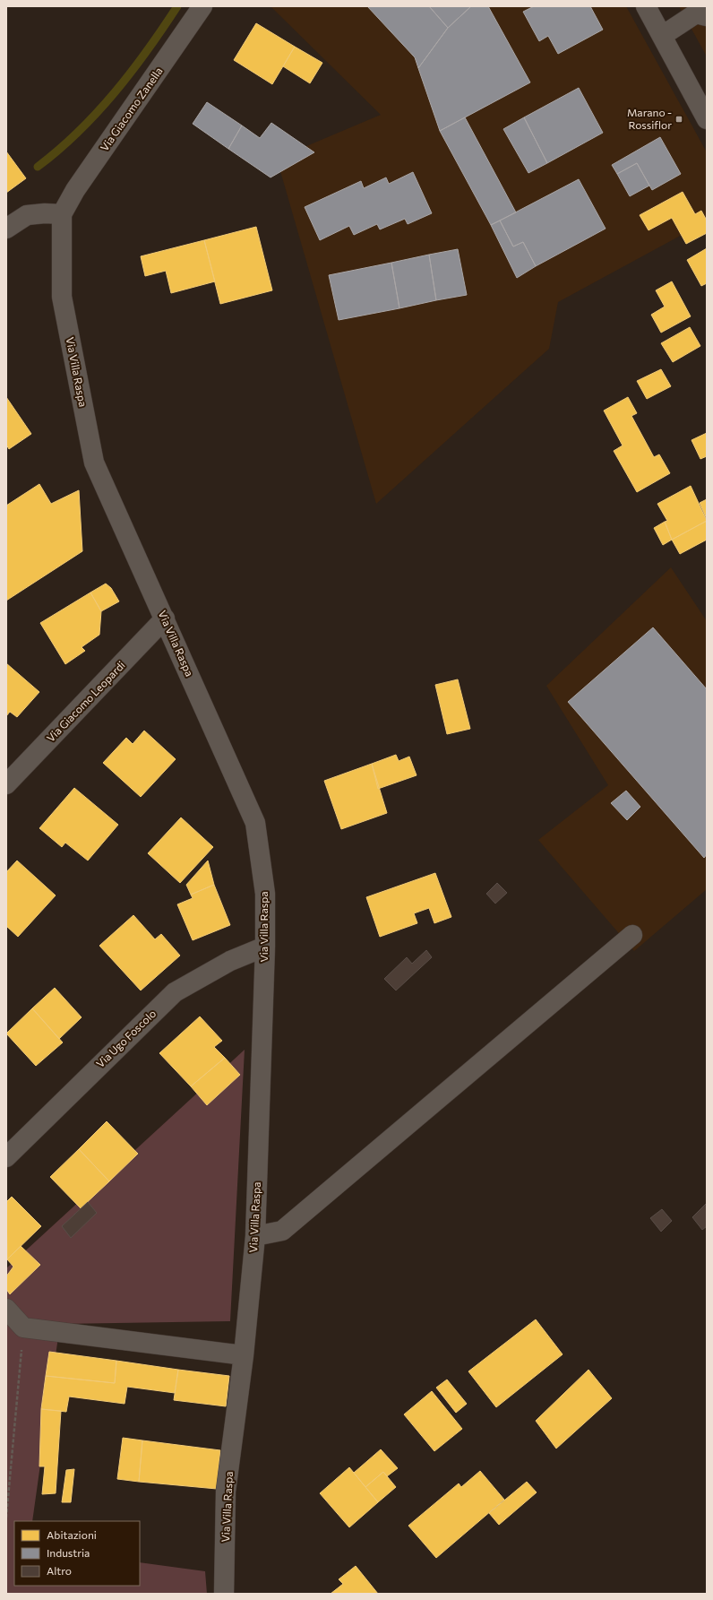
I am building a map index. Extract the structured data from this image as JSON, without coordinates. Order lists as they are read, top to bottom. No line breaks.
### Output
{"streets":{"street":["Via Giacomo Zanella","Via Villa Raspa","Via Giacomo Leopardi","Via Ugo Foscolo"]},"crossings":[["Via Giacomo Zanella","Via Villa Raspa"],["Via Villa Raspa","Via Giacomo Leopardi"],["Via Villa Raspa","Via Ugo Foscolo"]],"places":{"transit":["Marano - Rossiflor"]},"legend":["Abitazioni","Industria","Altro"]}
